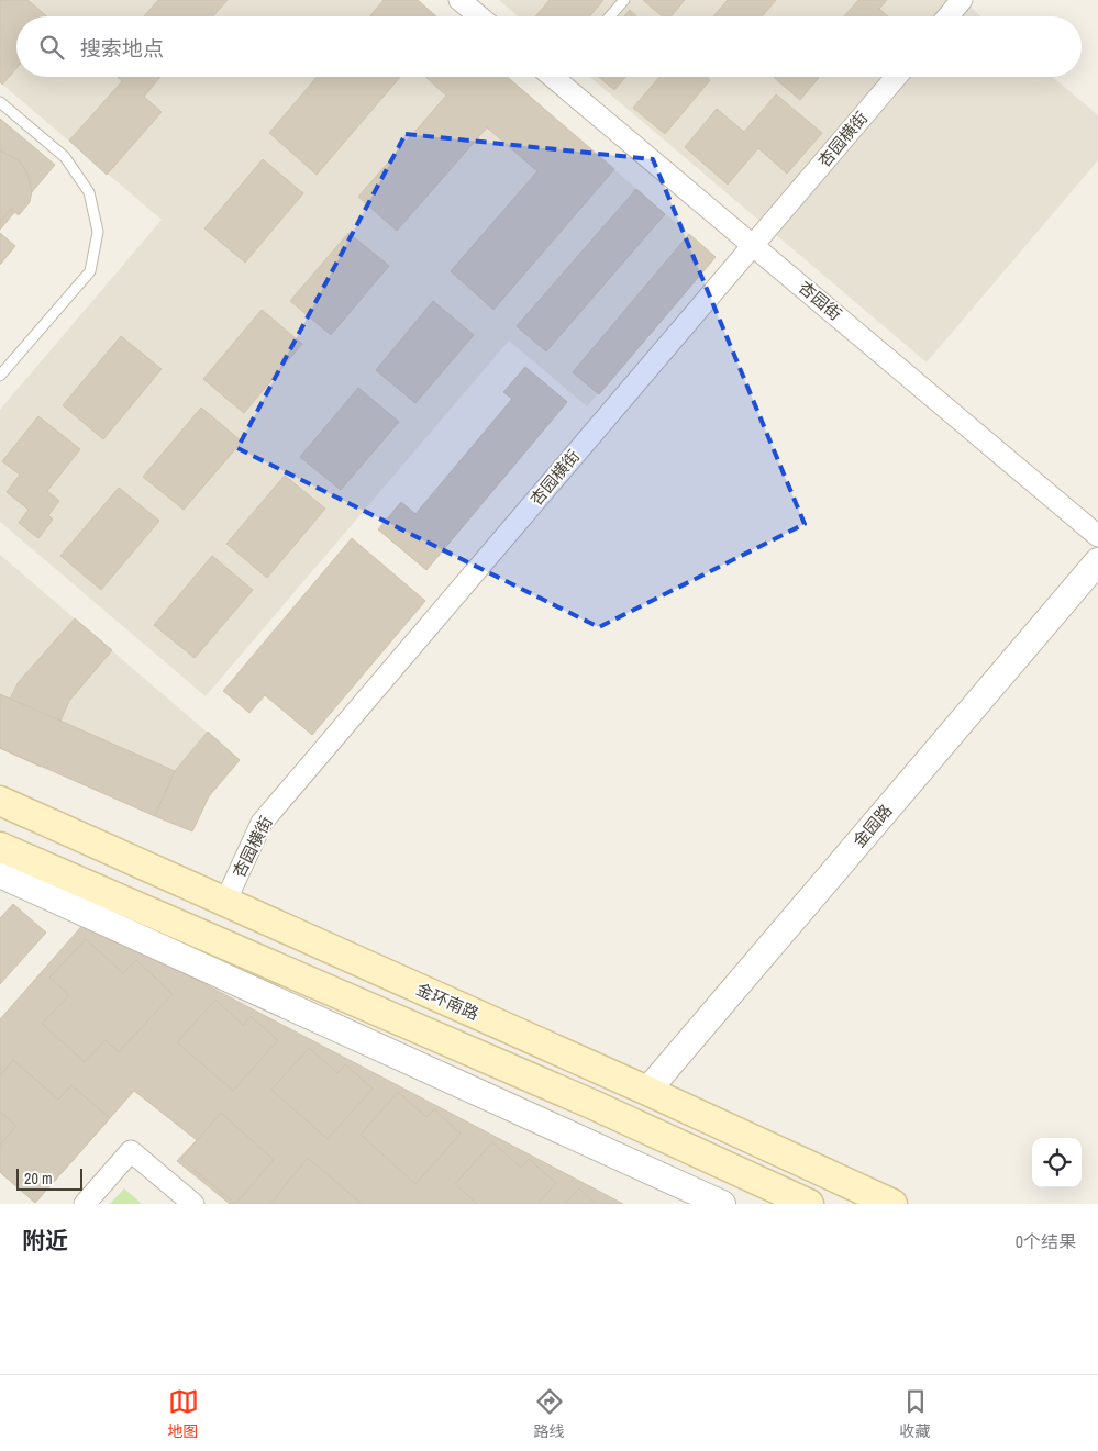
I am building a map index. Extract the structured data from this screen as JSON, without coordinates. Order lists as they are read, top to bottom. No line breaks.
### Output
{"streets":{"main road":["金环南路"],"street":["杏园横街","杏园街","金园路"]},"crossings":[["杏园横街","杏园街"],["杏园横街","金环南路"],["金园路","金环南路"]],"scale_bar":"20 m","page":{"search":"搜索地点","scale":"20 m","heading":["附近","0个结果"],"nav":["地图","路线","收藏"]}}
